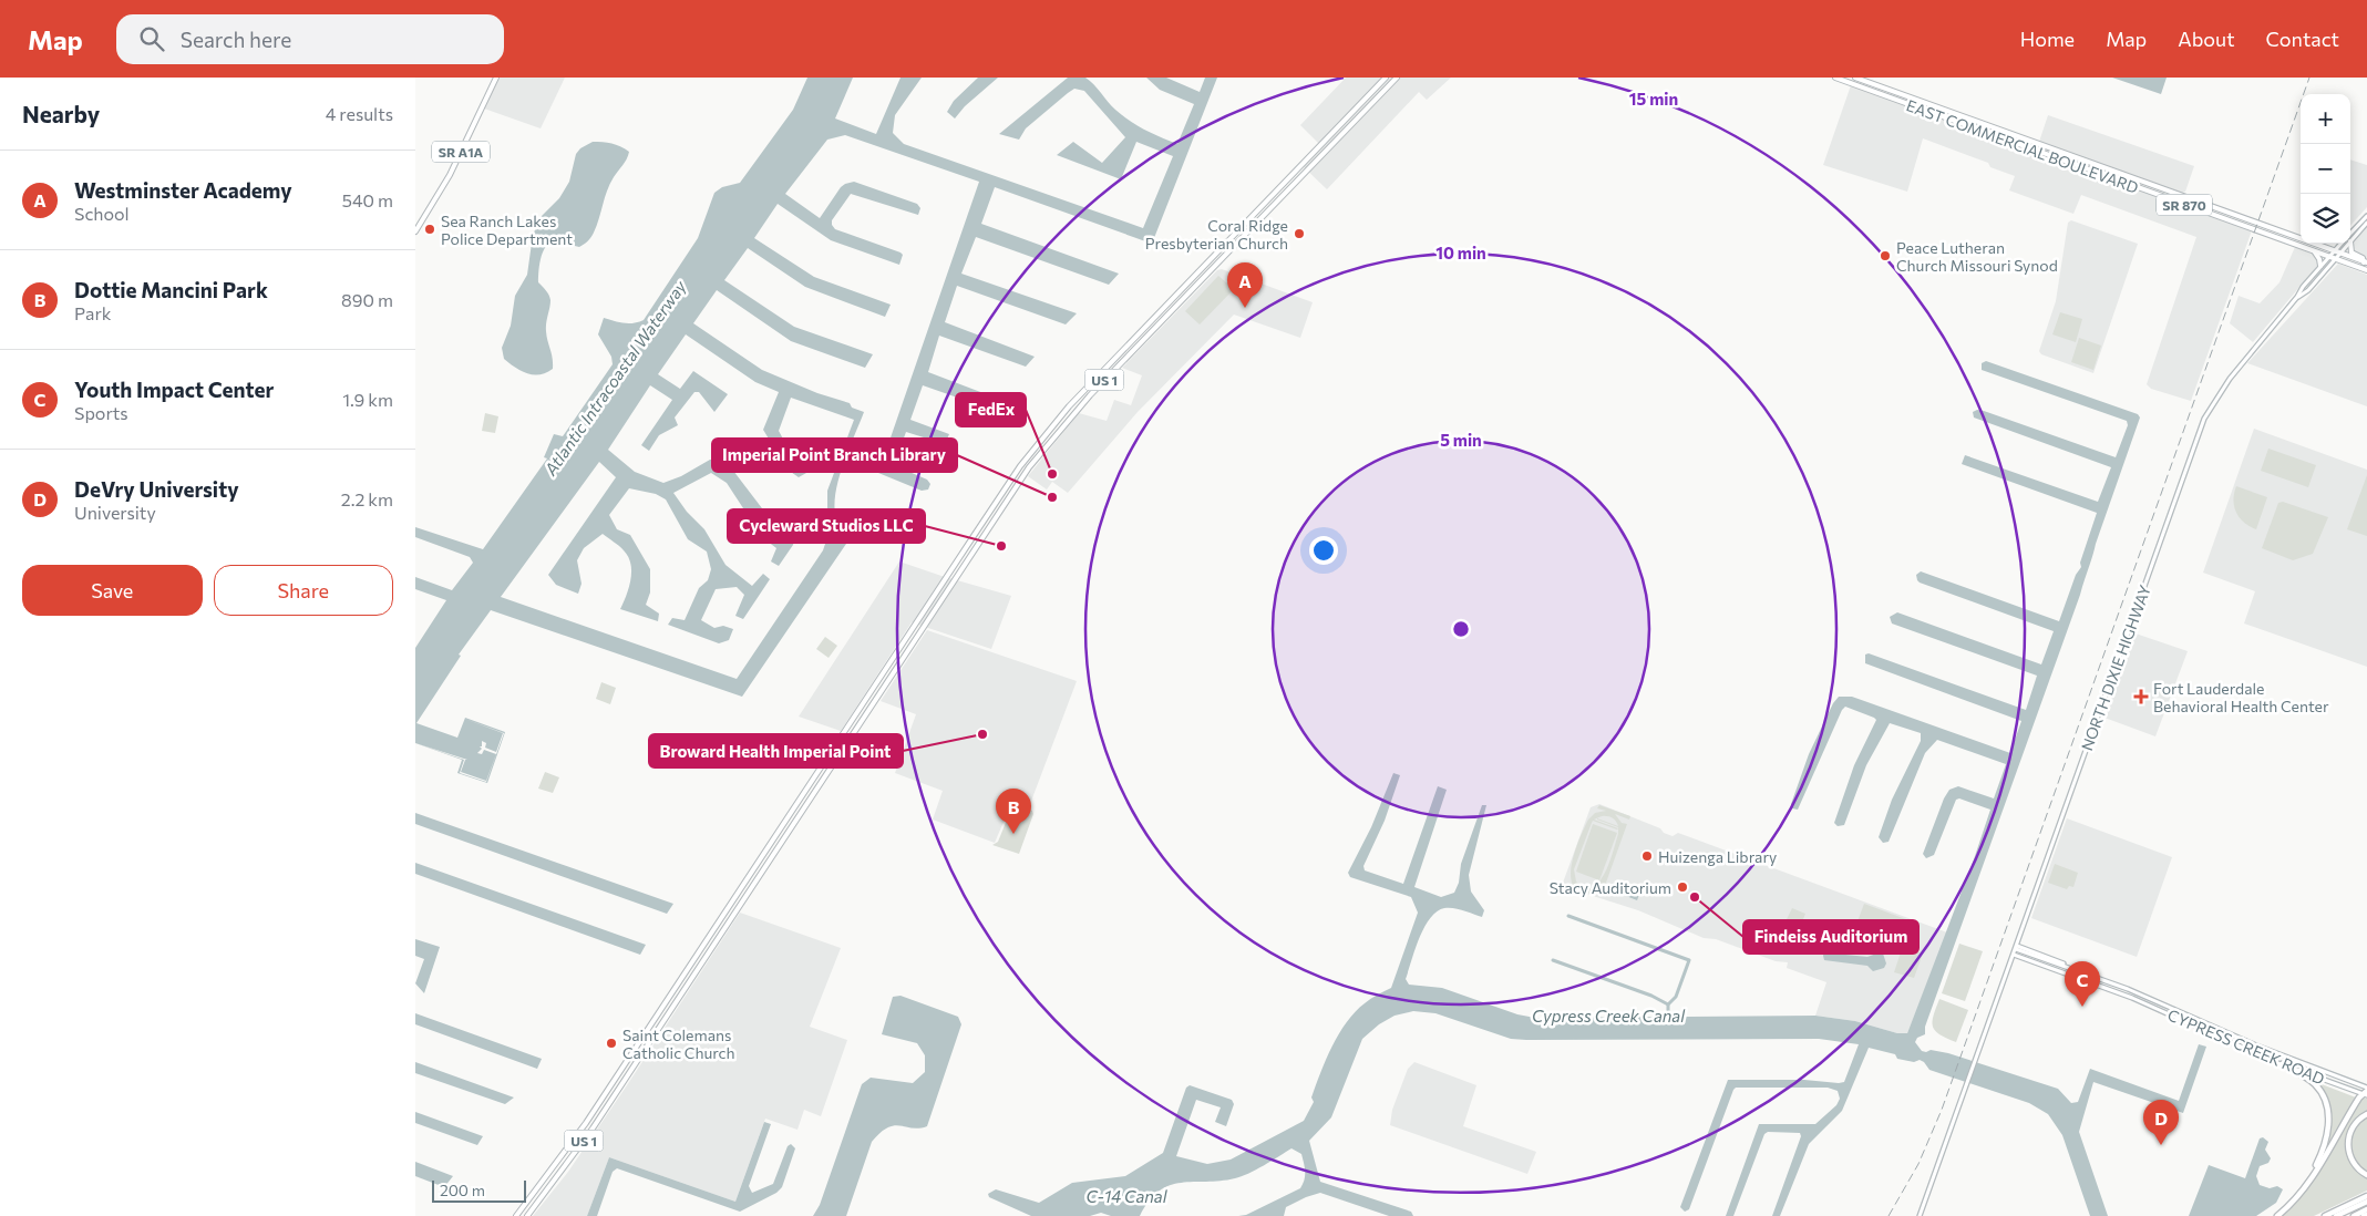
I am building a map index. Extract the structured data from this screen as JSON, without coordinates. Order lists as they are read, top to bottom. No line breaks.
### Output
{"streets":{"main road":["EAST COMMERCIAL BOULEVARD","SR A1A","SR 870","US 1","NORTH DIXIE HIGHWAY","CYPRESS CREEK ROAD"]},"crossings":[["EAST COMMERCIAL BOULEVARD","NORTH DIXIE HIGHWAY"],["NORTH DIXIE HIGHWAY","CYPRESS CREEK ROAD"]],"water":["Atlantic Intracoastal Waterway","Cypress Creek Canal","C-14 Canal"],"places":{"other":["Sea Ranch Lakes Police Department","Coral Ridge Presbyterian Church","Peace Lutheran Church Missouri Synod","FedEx","Imperial Point Branch Library","Cycleward Studios LLC","Broward Health Imperial Point","Huizenga Library","Stacy Auditorium","Findeiss Auditorium","Saint Colemans Catholic Church"],"health":["Fort Lauderdale Behavioral Health Center"]},"scale_bar":"200 m","page":{"header":"Map","search":"Search here","nav":["Home","Map","About","Contact"],"heading":["Nearby","4 results"],"map_buttons":["+","−"],"list":[{"mark":"A","name":"Westminster Academy","note":"School","value":"540 m"},{"mark":"B","name":"Dottie Mancini Park","note":"Park","value":"890 m"},{"mark":"C","name":"Youth Impact Center","note":"Sports","value":"1.9 km"},{"mark":"D","name":"DeVry University","note":"University","value":"2.2 km"}],"pins":["A","B","C","D"],"buttons":["Save","Share"],"scale":"200 m"},"rings":["15 min","10 min","5 min"]}
